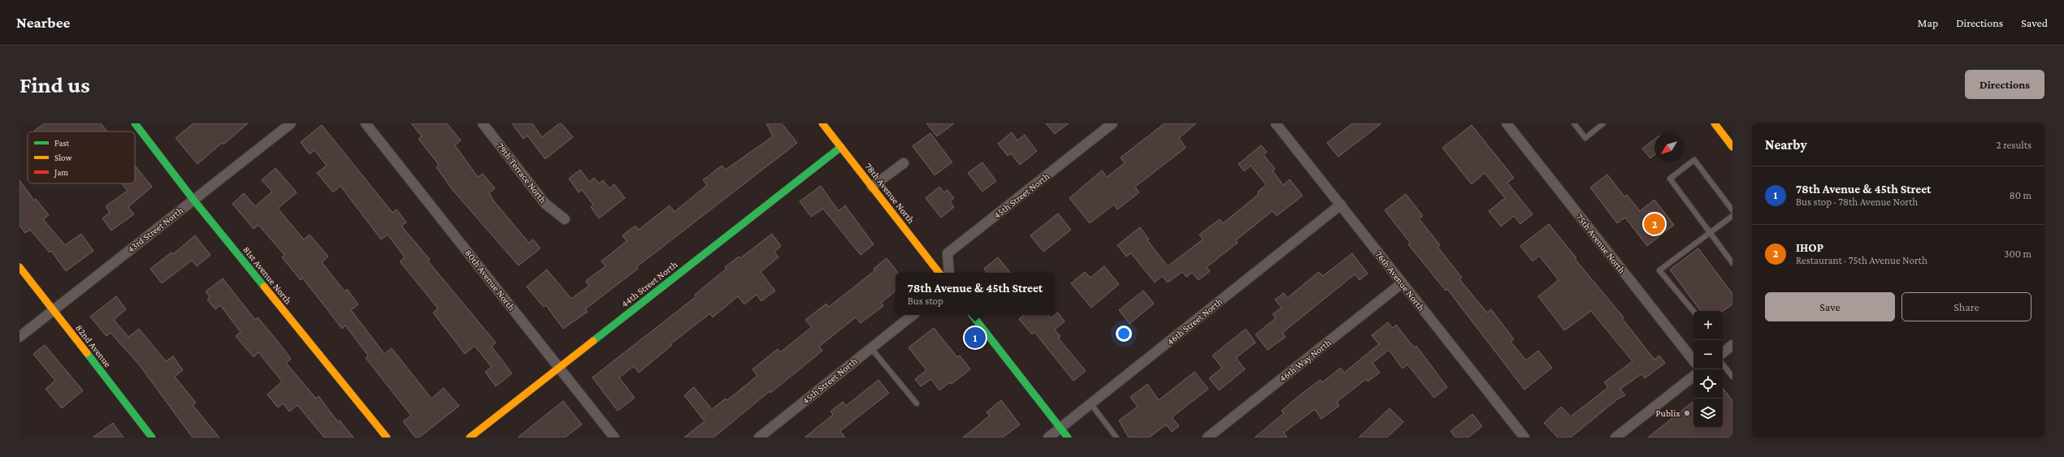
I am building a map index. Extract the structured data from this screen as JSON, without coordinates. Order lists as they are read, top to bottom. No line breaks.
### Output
{"streets":{"street":["79th Terrace North","78th Avenue North","45th Street North","43rd Street North","75th Avenue North","81st Avenue North","80th Avenue North","76th Avenue North","44th Street North","46th Street North","82nd Avenue","46th Way North"]},"crossings":[["78th Avenue North","44th Street North"],["43rd Street North","81st Avenue North"],["43rd Street North","82nd Avenue"],["80th Avenue North","44th Street North"],["76th Avenue North","46th Street North"],["76th Avenue North","46th Way North"]],"places":["Publix"],"legend":["Fast","Slow","Jam"],"north":"bottom left","page":{"header":"Nearbee","nav":["Map","Directions","Saved"],"buttons":["Directions",["Save","Share"]],"title":"Find us","heading":["Nearby","2 results"],"list":[{"mark":"1","name":"78th Avenue & 45th Street","note":"Bus stop · 78th Avenue North","value":"80 m"},{"mark":"2","name":"IHOP","note":"Restaurant · 75th Avenue North","value":"300 m"}],"pins":["2","1"],"popup":["78th Avenue & 45th Street","Bus stop"],"map_buttons":["+","−"]}}
